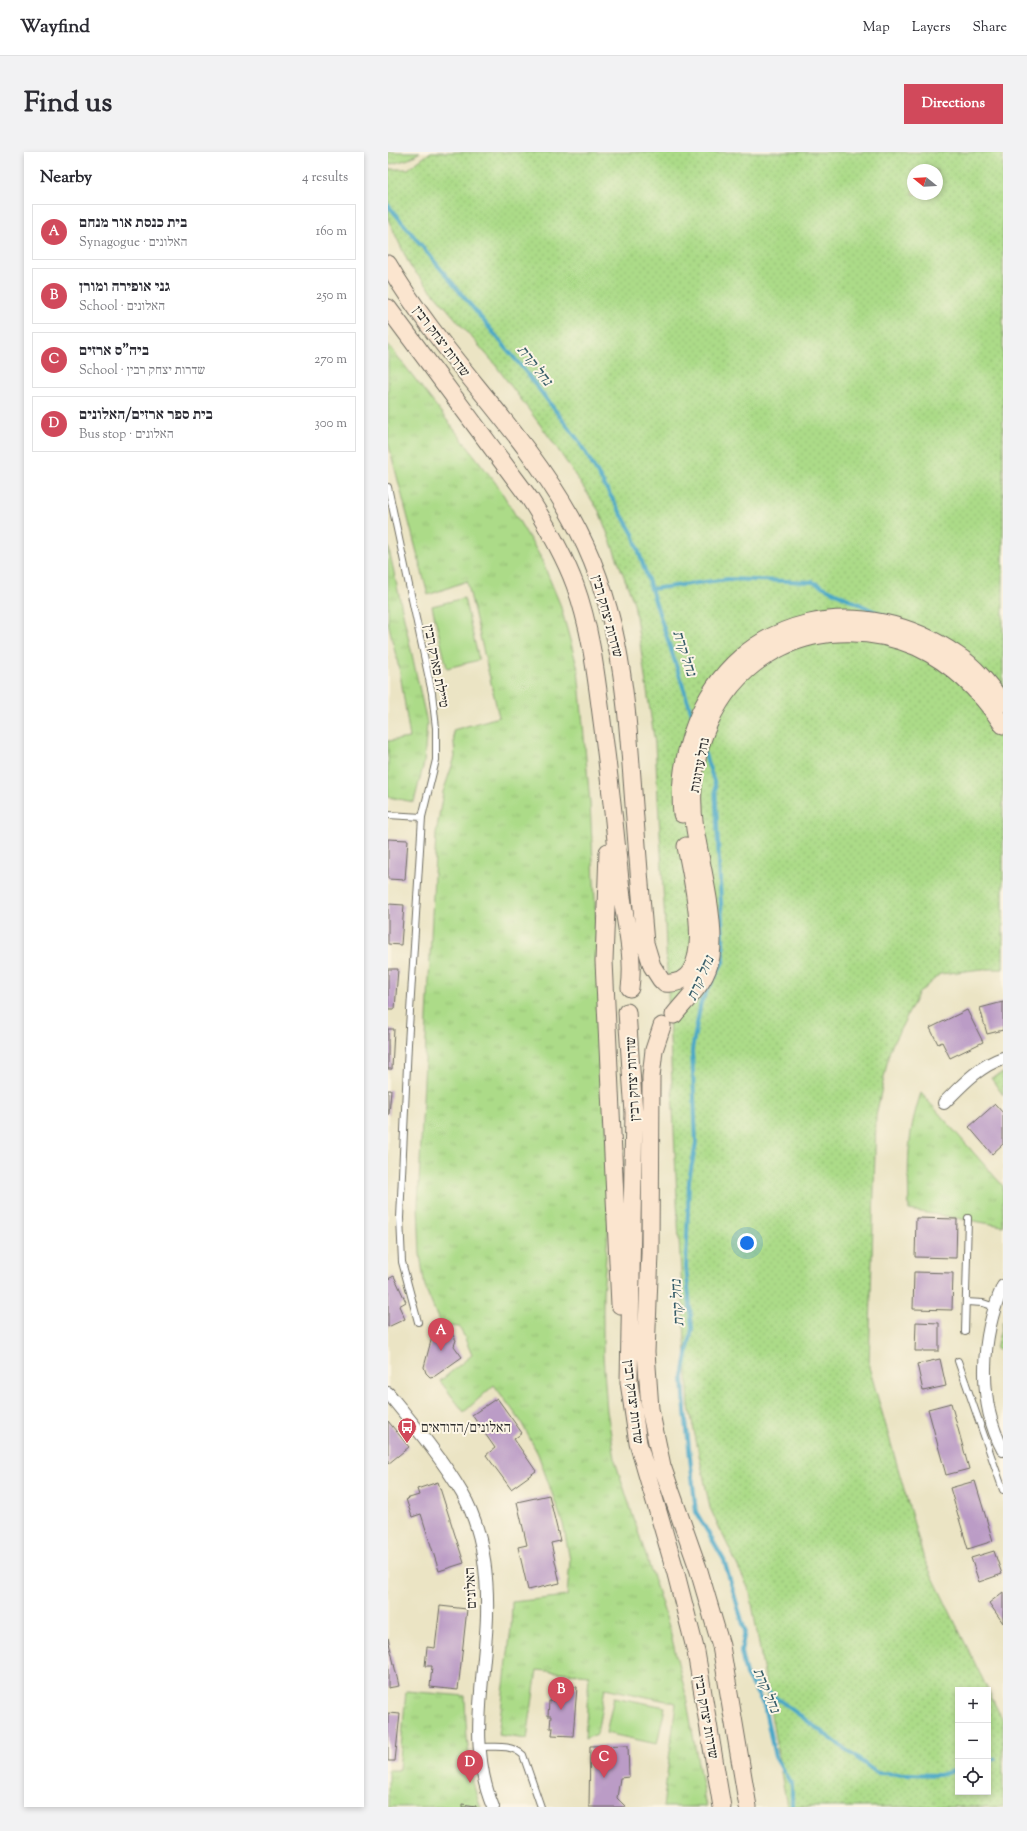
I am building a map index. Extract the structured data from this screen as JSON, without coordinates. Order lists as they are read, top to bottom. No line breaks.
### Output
{"streets":{"main road":["שדרות יצחק רבין","נחל ערוגות"],"street":["האלונים"],"lane":["טיילת פארק רבין"]},"crossings":[["שדרות יצחק רבין","נחל ערוגות"]],"water":["נחל קרת"],"places":{"bus stop":["האלונים/הדודאים"]},"north":"left","page":{"header":"Wayfind","nav":["Map","Layers","Share"],"title":"Find us","buttons":"Directions","heading":["Nearby","4 results"],"list":[{"mark":"A","name":"בית כנסת אור מנחם","note":"Synagogue · האלונים","value":"160 m"},{"mark":"B","name":"גני אופירה ומורן","note":"School · האלונים","value":"250 m"},{"mark":"C","name":"ביה\"ס ארזים","note":"School · שדרות יצחק רבין","value":"270 m"},{"mark":"D","name":"בית ספר ארזים/האלונים","note":"Bus stop · האלונים","value":"300 m"}],"pins":["A","B","C","D"],"map_buttons":["+","−"]}}
